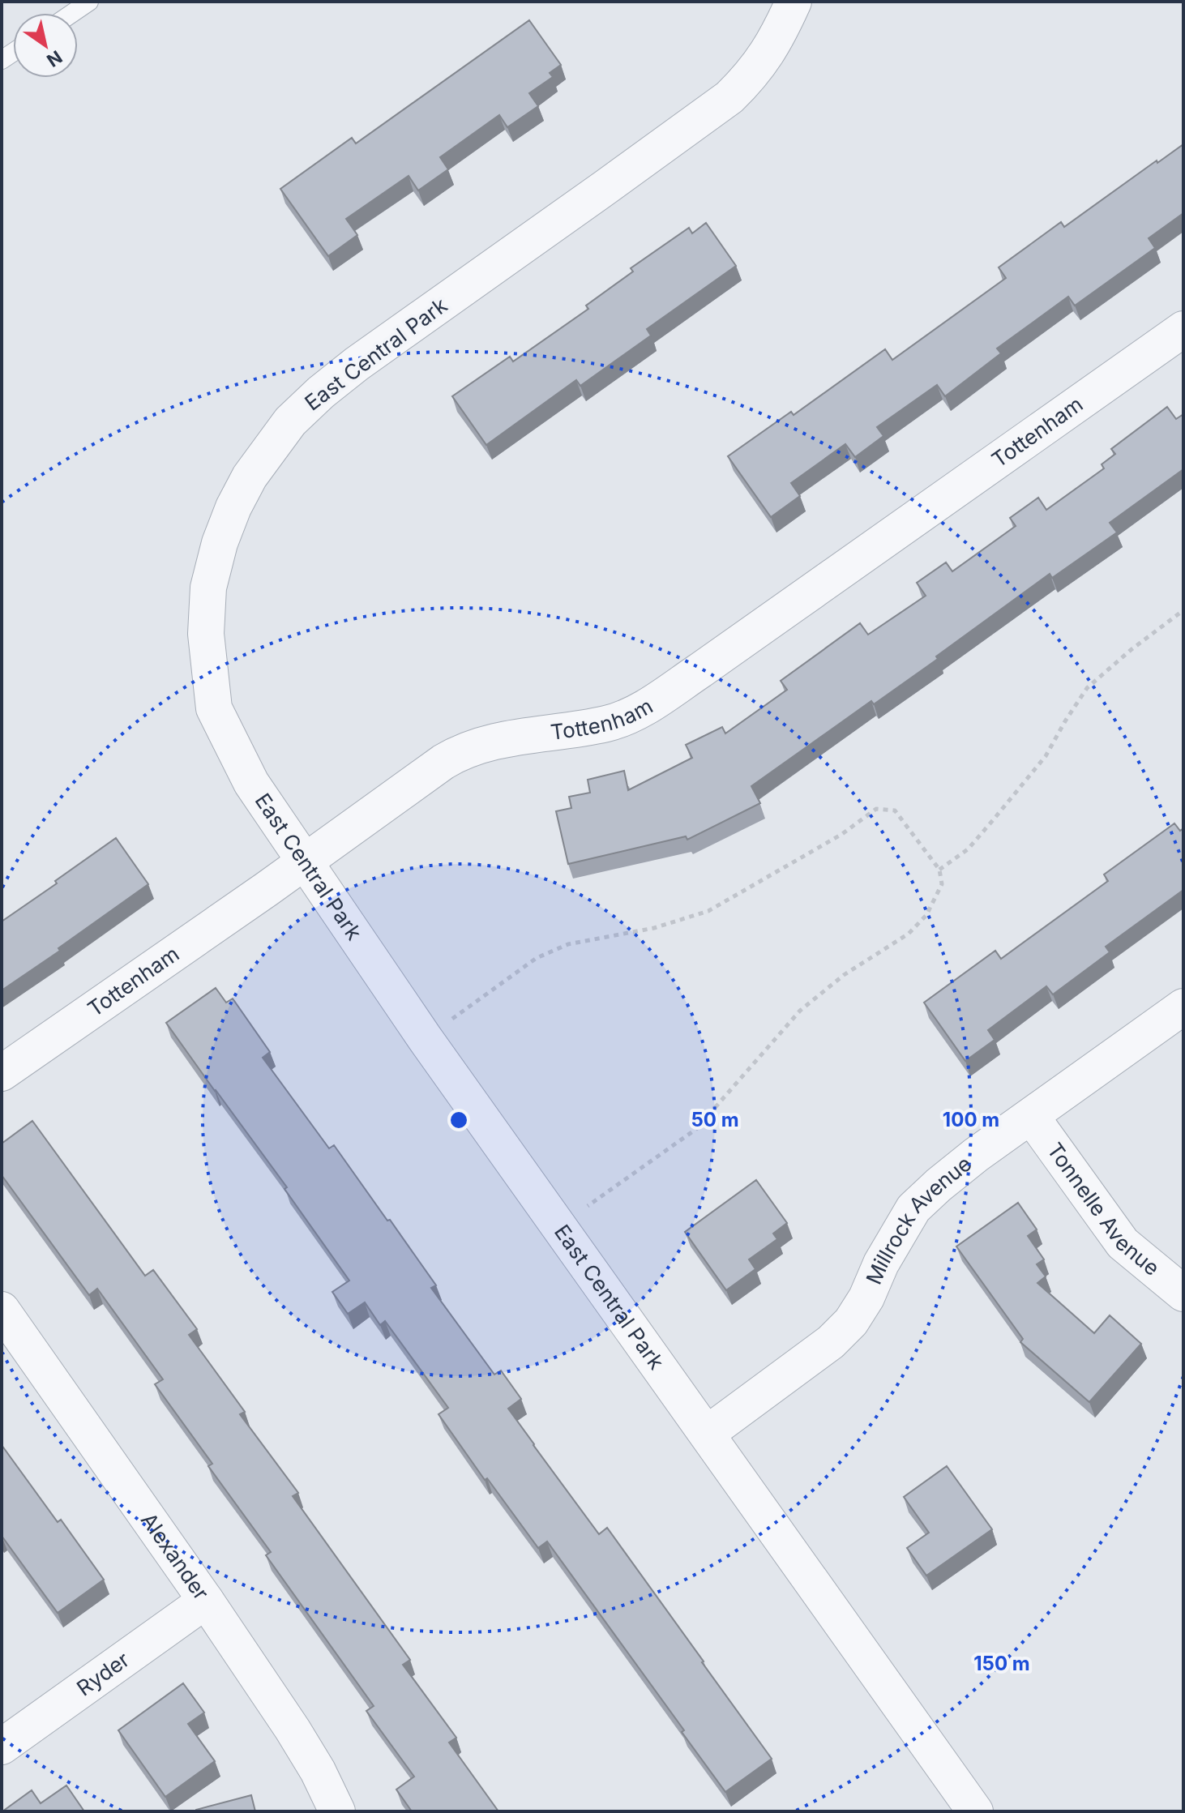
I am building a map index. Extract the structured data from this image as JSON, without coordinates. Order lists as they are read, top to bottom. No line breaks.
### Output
{"streets":{"street":["East Central Park","Tottenham","Tonnelle Avenue","Millrock Avenue","Alexander","Ryder"]},"crossings":[["East Central Park","Tottenham"],["East Central Park","Millrock Avenue"],["Tonnelle Avenue","Millrock Avenue"],["Alexander","Ryder"]],"north":"bottom right","rings":["50 m","100 m","150 m"]}
